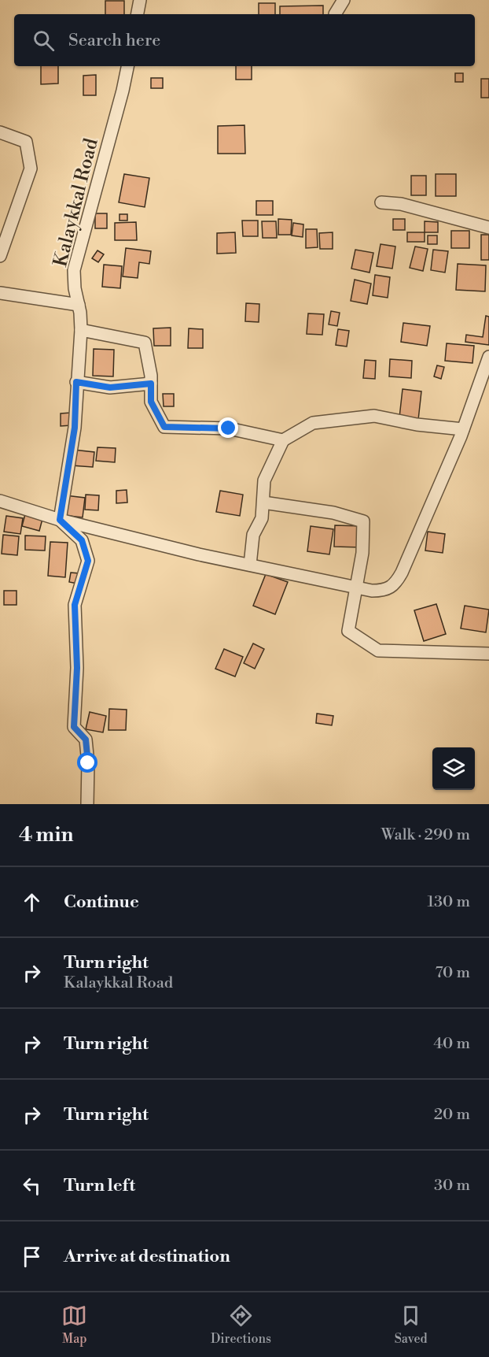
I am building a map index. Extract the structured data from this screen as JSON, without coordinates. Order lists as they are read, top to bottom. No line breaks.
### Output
{"streets":{"street":["Kalaykkal Road"]},"page":{"search":"Search here","heading":["4 min","Walk · 290 m"],"list":[["Continue","130 m"],["Turn right","Kalaykkal Road","70 m"],["Turn right","40 m"],["Turn right","20 m"],["Turn left","30 m"],"Arrive at destination"],"nav":["Map","Directions","Saved"]}}
